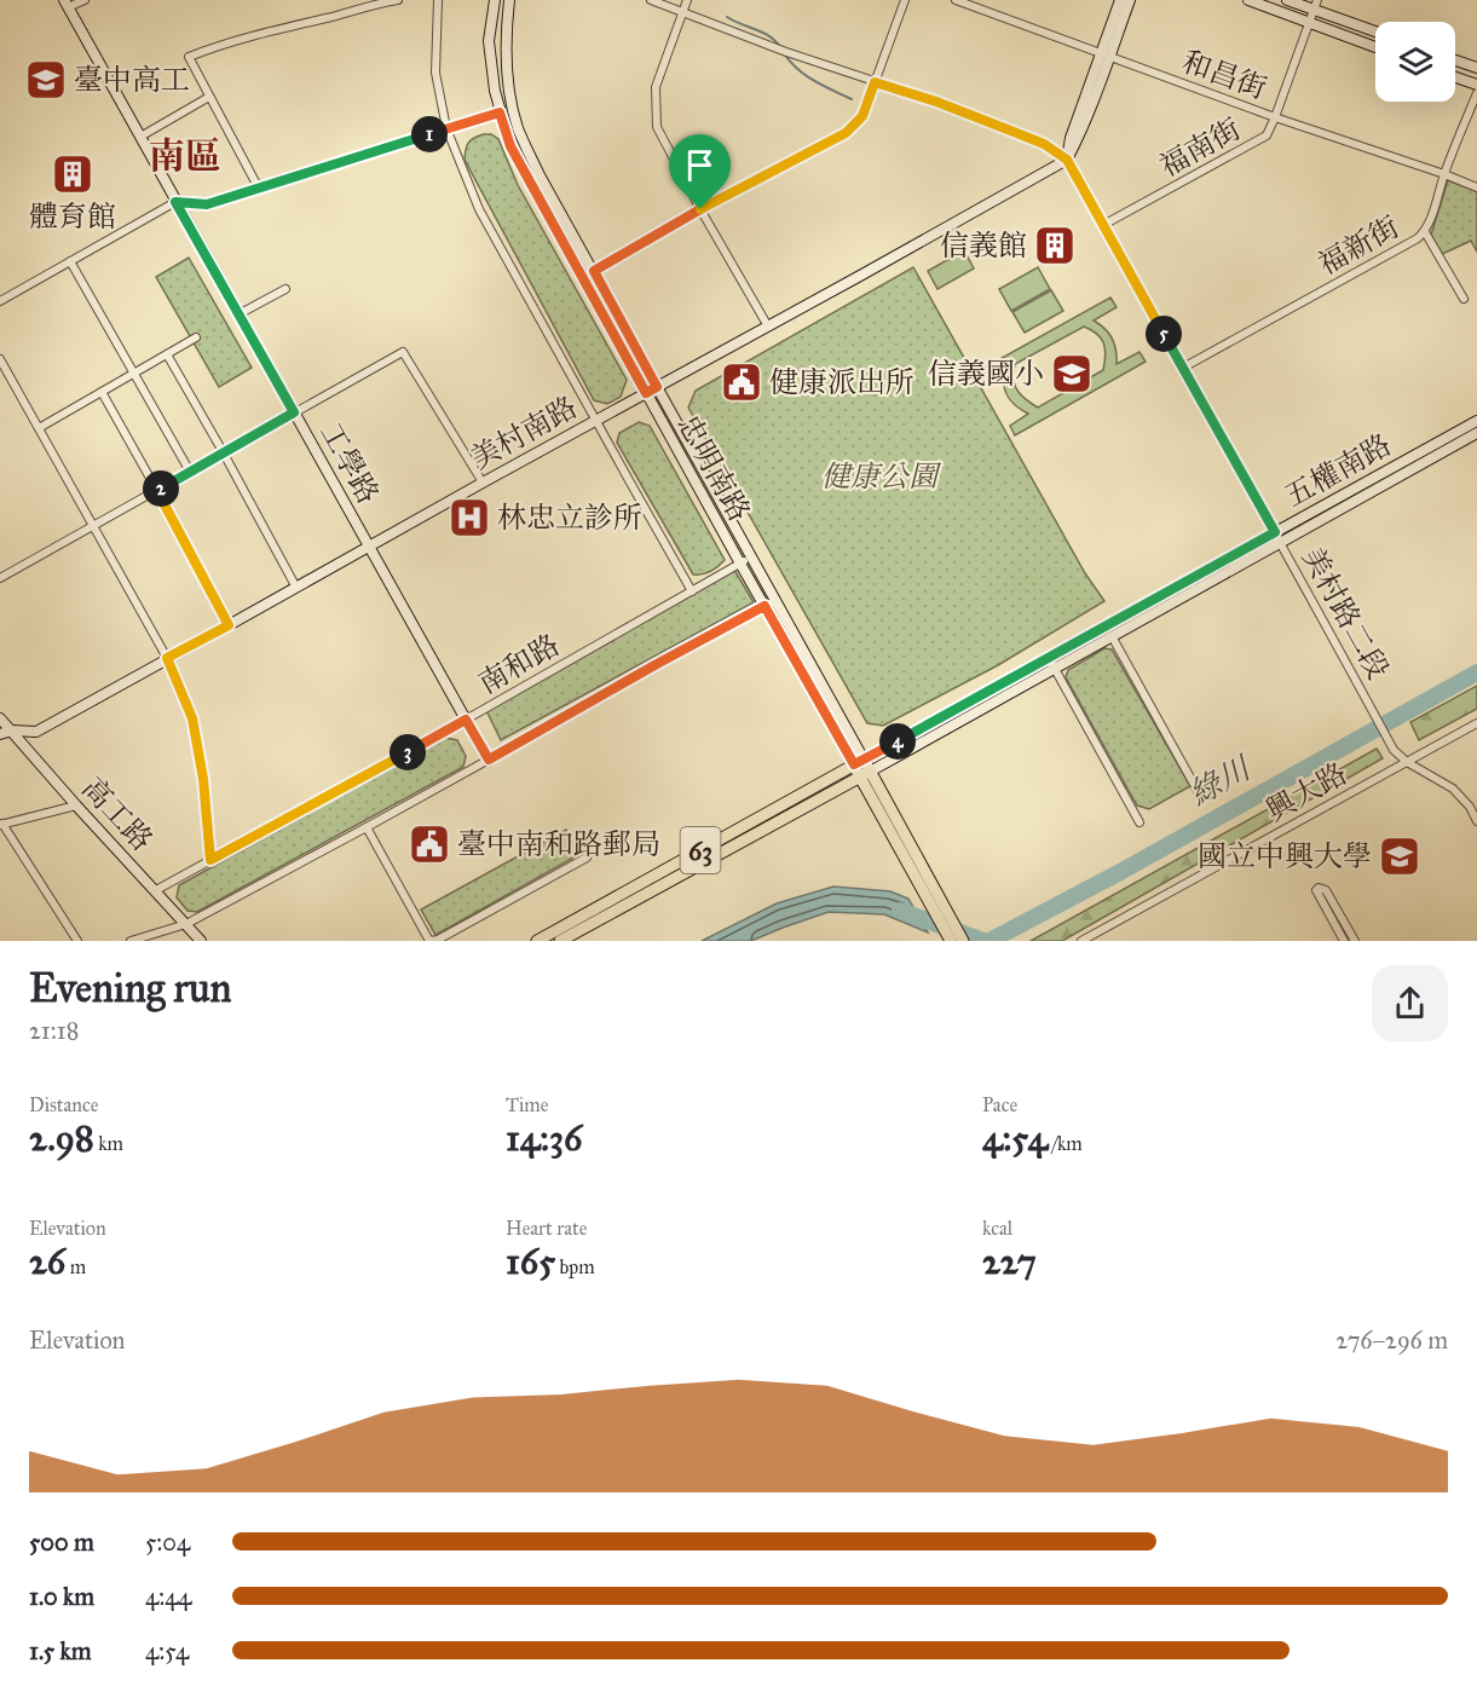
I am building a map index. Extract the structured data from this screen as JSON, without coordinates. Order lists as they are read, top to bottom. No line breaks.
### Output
{"streets":{"main road":["美村南路","工學路","忠明南路","五權南路","高工路","63"],"street":["和昌街","福南街","福新街","美村路二段","南和路","興大路"]},"crossings":[["和昌街","福南街"],["和昌街","福新街"],["福南街","美村路二段"],["福新街","美村路二段"],["美村南路","工學路"],["美村南路","忠明南路"],["美村南路","美村路二段"],["美村南路","高工路"],["工學路","南和路"],["忠明南路","五權南路"],["忠明南路","南和路"],["五權南路","美村路二段"],["美村路二段","興大路"],["南和路","高工路"]],"districts":["南區"],"water":["綠川"],"parks":["健康公園"],"places":{"school or university":["臺中高工","信義國小","國立中興大學"],"building":["體育館","信義館"],"public building":["健康派出所","臺中南和路郵局"],"hospital":["林忠立診所"]},"page":{"pins":["1","5","2","4","3"],"heading":["Evening run","21:18"],"stats":[["Distance","2.98 km"],["Time","14:36"],["Pace","4:54 /km"],["Elevation","26 m"],["Heart rate","165 bpm"],["kcal","227"]],"chart":["Elevation","276–296 m"],"list":[{"name":"500 m","note":"5:04"},{"name":"1.0 km","note":"4:44"},{"name":"1.5 km","note":"4:54"}]}}
